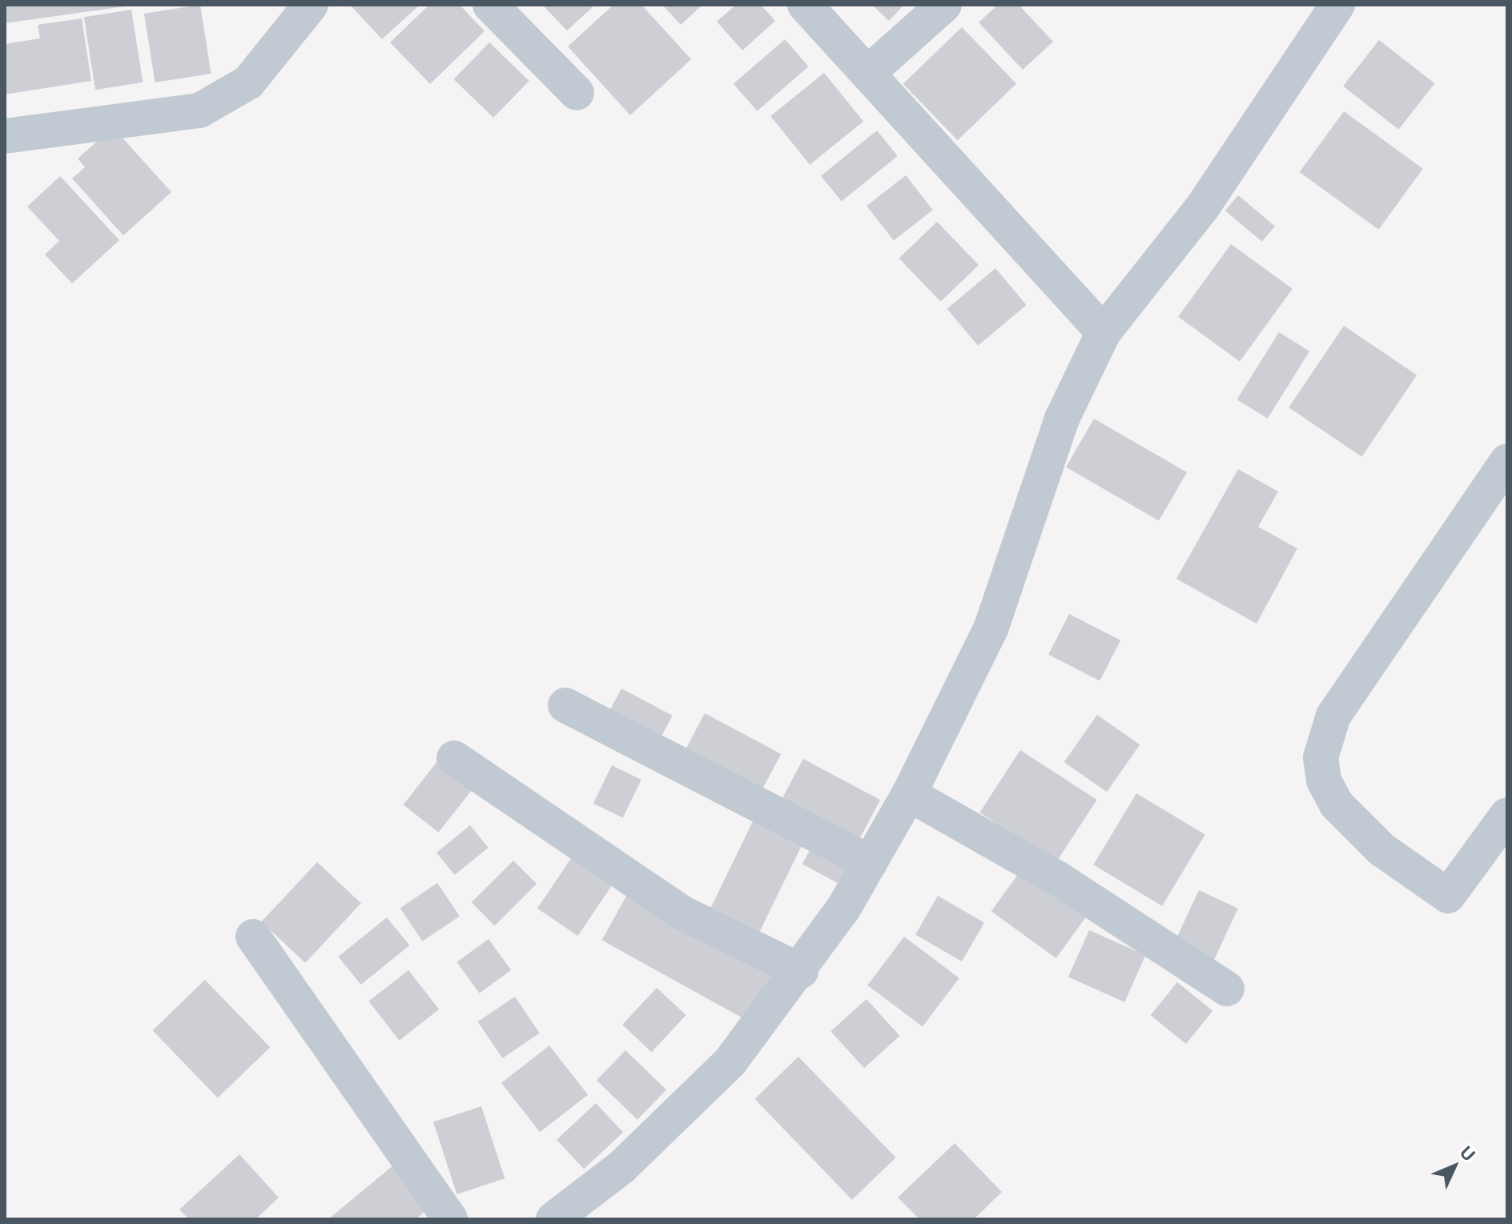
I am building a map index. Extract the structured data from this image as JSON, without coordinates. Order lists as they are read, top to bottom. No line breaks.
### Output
{"north":"top right"}
